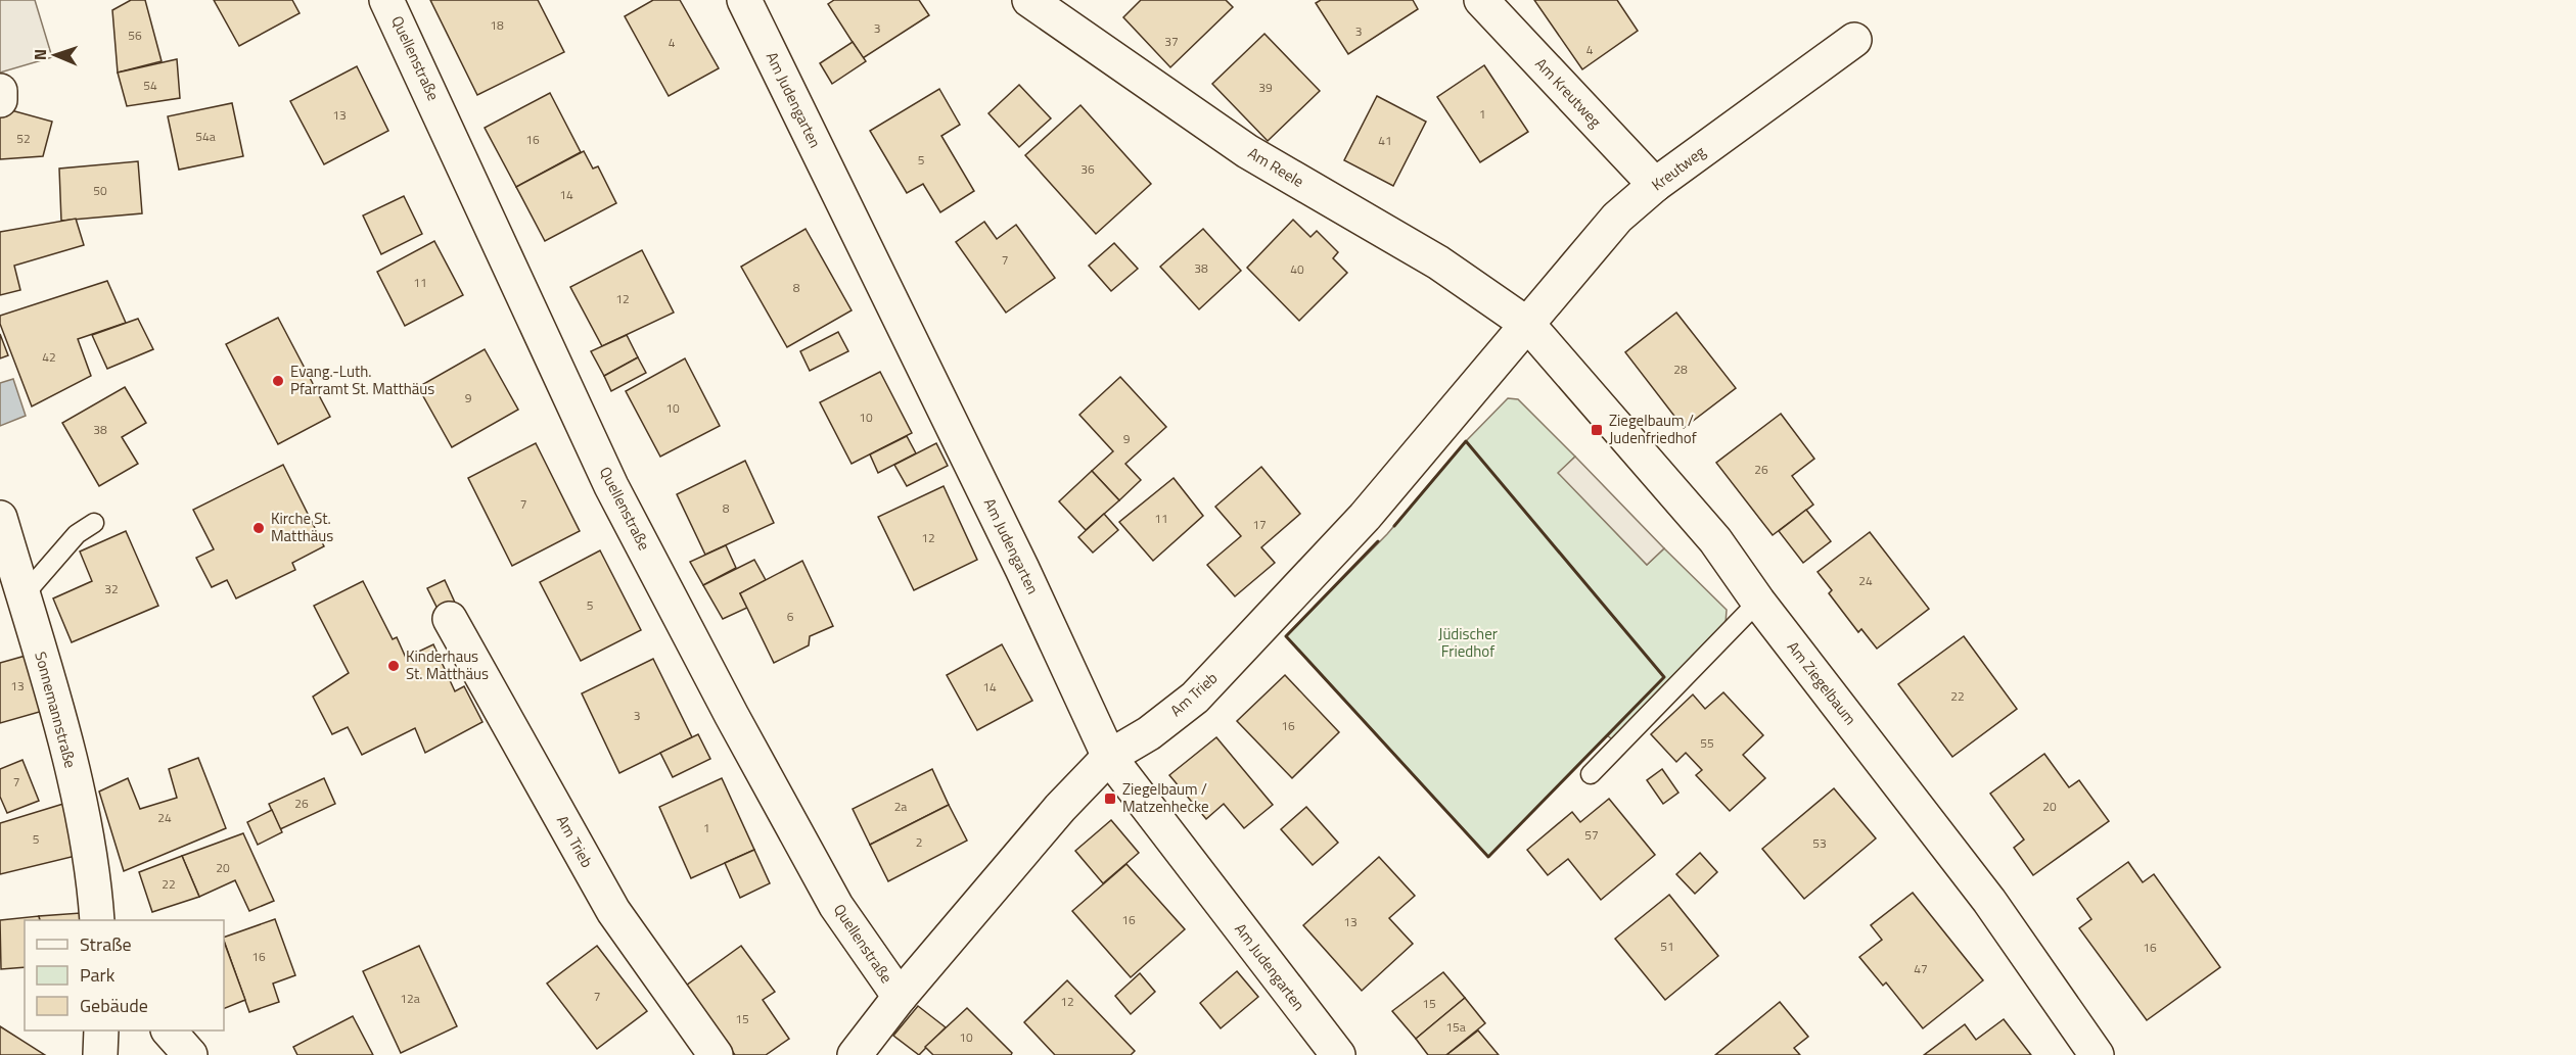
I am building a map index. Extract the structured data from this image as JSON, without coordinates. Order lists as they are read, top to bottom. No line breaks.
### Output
{"streets":{"street":["Quellenstraße","Am Kreutweg","Am Judengarten","Am Reele","Kreutweg","Am Ziegelbaum","Am Trieb","Sonnemannstraße"]},"crossings":[["Quellenstraße","Am Trieb"],["Am Kreutweg","Kreutweg"],["Am Judengarten","Am Trieb"],["Am Reele","Kreutweg"],["Am Reele","Am Ziegelbaum"],["Am Reele","Am Trieb"],["Kreutweg","Am Ziegelbaum"],["Kreutweg","Am Trieb"],["Am Ziegelbaum","Am Trieb"]],"parks":["Jüdischer Friedhof"],"places":{"other":["Evang.-Luth. Pfarramt St. Matthäus","Kirche St. Matthäus","Kinderhaus St. Matthäus"],"transit":["Ziegelbaum / Judenfriedhof","Ziegelbaum / Matzenhecke"]},"house_numbers":["18","3","3","56","37","4","4","54","39","1","13","54a","52","16","41","5","36","50","14","7","38","40","11","8","12","42","28","9","10","10","38","9","26","7","8","11","17","12","24","32","5","6","13","14","22","3","16","55","7","26","2a","20","24","1","57","5","2","53","20","22","16","13","51","16","16","47","7","12a","12","15","15","15a","10"],"legend":["Straße","Park","Gebäude"],"north":"left"}
